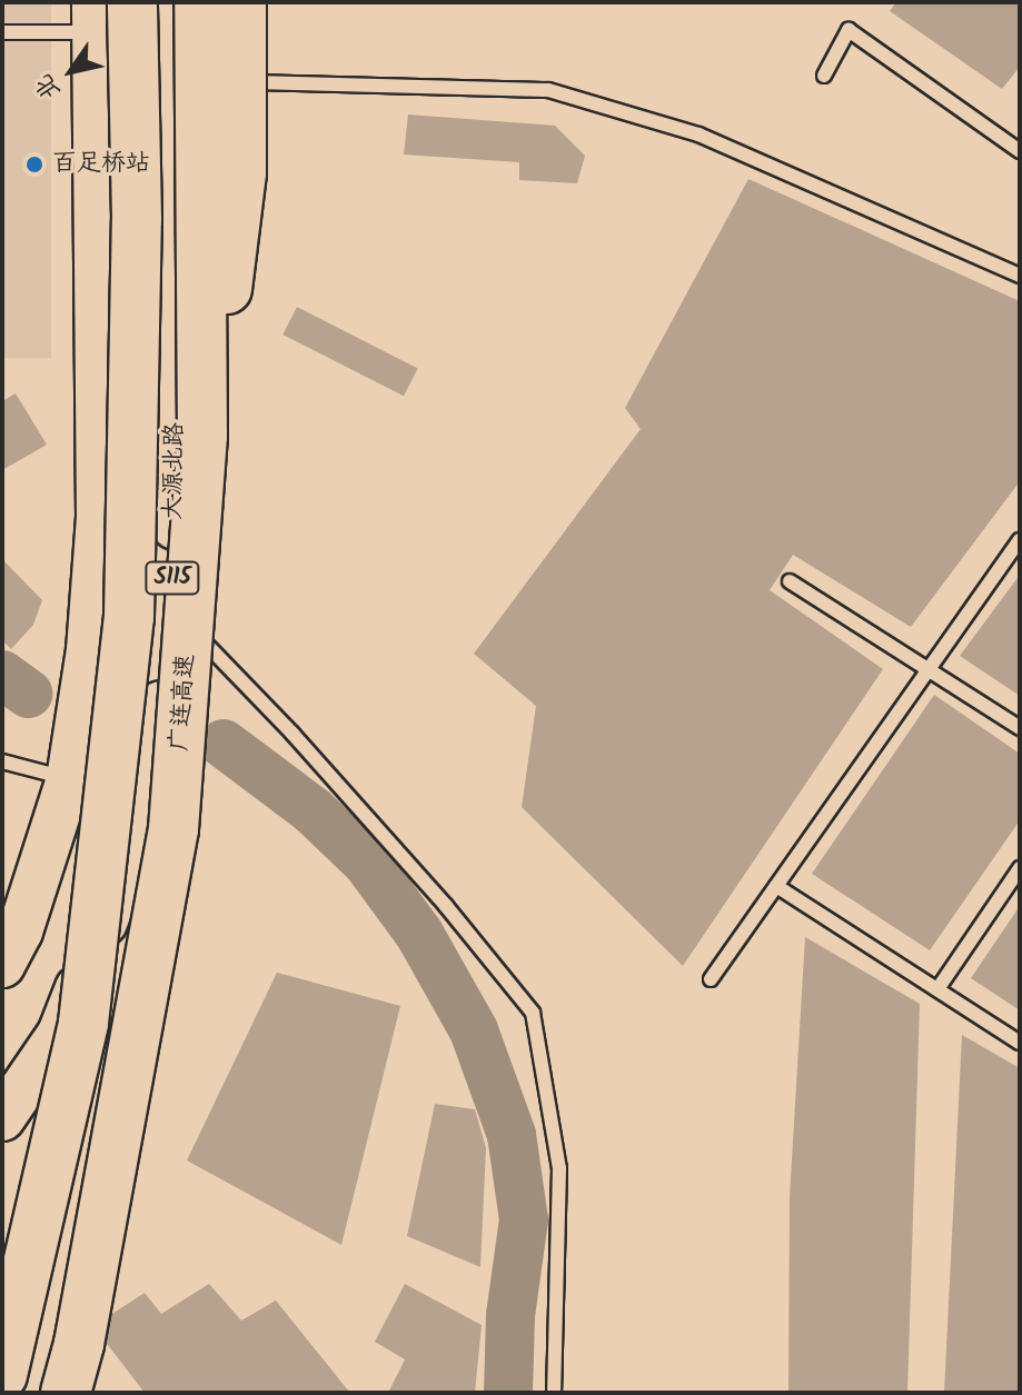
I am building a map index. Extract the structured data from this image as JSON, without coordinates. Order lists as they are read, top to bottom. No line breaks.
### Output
{"streets":{"highway":["广连高速"],"main road":["大源北路","S115"]},"places":["百足桥站"],"north":"bottom left"}
